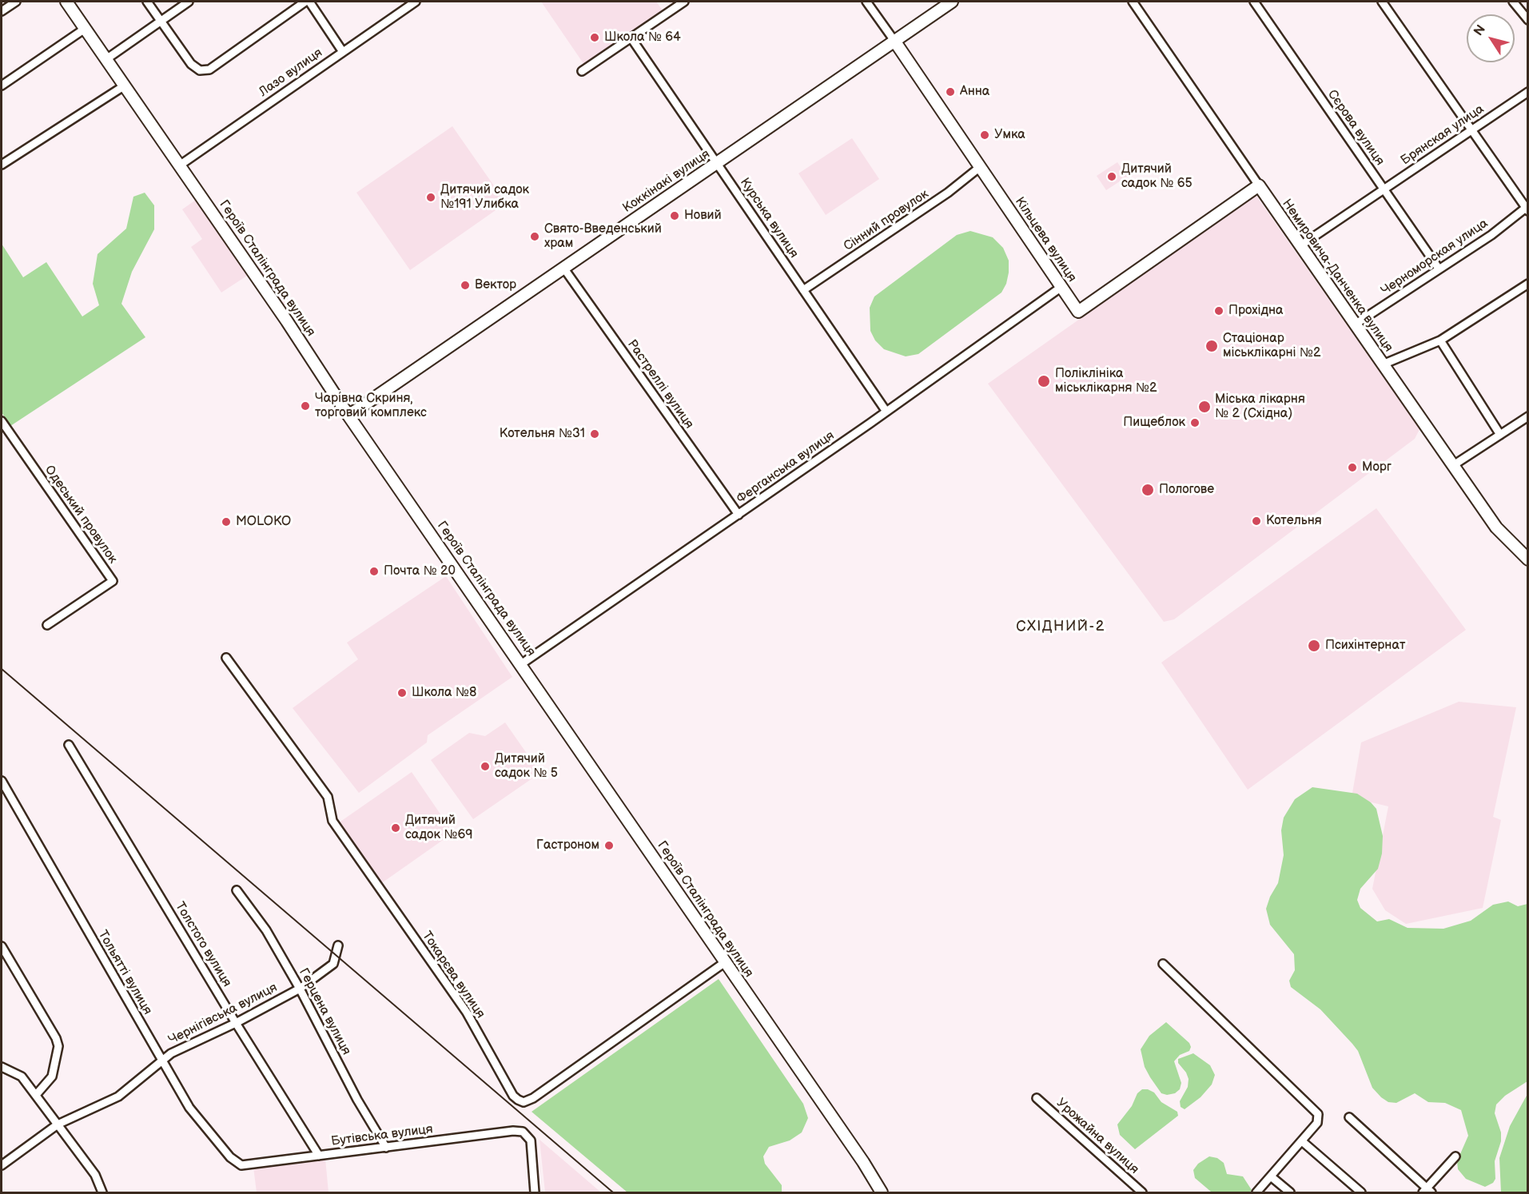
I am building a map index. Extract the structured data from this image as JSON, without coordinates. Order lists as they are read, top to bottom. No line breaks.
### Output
{"streets":{"street":["Лазо вулиця","Сєрова вулиця","Брянская улица","Коккінакі вулиця","Курська вулиця","Сінний провулок","Кільцева вулиця","Черноморская улица","Героїв Сталінграда вулиця","Немировича-Данченка вулиця","Растреллі вулиця","Ферганська вулиця","Одеський провулок","Толстого вулиця","Тольятті вулиця","Токарєва вулиця","Герцена вулиця","Чернігівська вулиця","Бутівська вулиця","Урожайна вулиця"]},"crossings":[["Лазо вулиця","Героїв Сталінграда вулиця"],["Сєрова вулиця","Брянская улица"],["Сєрова вулиця","Черноморская улица"],["Брянская улица","Немировича-Данченка вулиця"],["Коккінакі вулиця","Курська вулиця"],["Коккінакі вулиця","Кільцева вулиця"],["Коккінакі вулиця","Героїв Сталінграда вулиця"],["Коккінакі вулиця","Растреллі вулиця"],["Курська вулиця","Сінний провулок"],["Курська вулиця","Ферганська вулиця"],["Сінний провулок","Кільцева вулиця"],["Кільцева вулиця","Немировича-Данченка вулиця"],["Кільцева вулиця","Ферганська вулиця"],["Черноморская улица","Немировича-Данченка вулиця"],["Героїв Сталінграда вулиця","Ферганська вулиця"],["Героїв Сталінграда вулиця","Токарєва вулиця"],["Растреллі вулиця","Ферганська вулиця"],["Толстого вулиця","Чернігівська вулиця"],["Толстого вулиця","Бутівська вулиця"],["Тольятті вулиця","Чернігівська вулиця"],["Тольятті вулиця","Бутівська вулиця"],["Герцена вулиця","Чернігівська вулиця"],["Герцена вулиця","Бутівська вулиця"]],"districts":["СХІДНИЙ-2"],"places":["Школа № 64","Анна","Умка","Дитячий садок № 65","Дитячий садок №191 Улибка","Новий","Свято-Введенський храм","Вектор","Прохідна","Стаціонар міськлікарні №2","Поліклініка міськлікарня №2","Чарівна Скриня, торговий комплекс","Міська лікарня № 2 (Східна)","Пищеблок","Котельня №31","Морг","Пологове","Котельня","MOLOKO","Почта № 20","Психінтернат","Школа №8","Дитячий садок № 5","Дитячий садок №69","Гастроном"],"north":"top left"}
